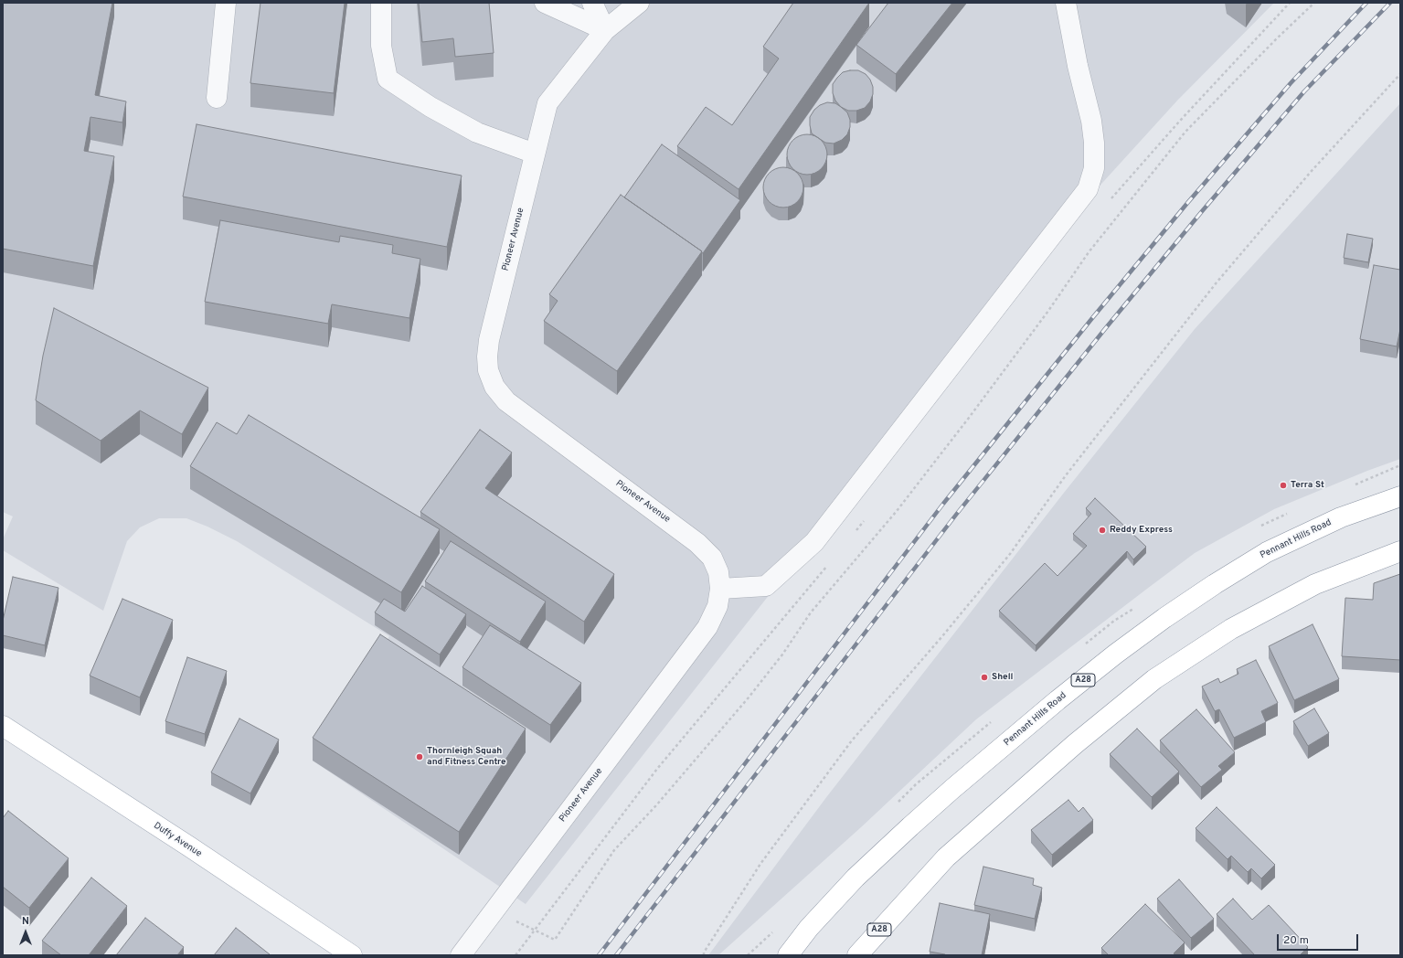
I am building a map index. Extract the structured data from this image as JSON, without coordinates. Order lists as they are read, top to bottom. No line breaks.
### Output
{"streets":{"main road":["Pennant Hills Road","A28","Duffy Avenue"],"street":["Pioneer Avenue"]},"places":["Terra St","Reddy Express","Shell","Thornleigh Squah and Fitness Centre"],"scale_bar":"20 m","north":"top"}
